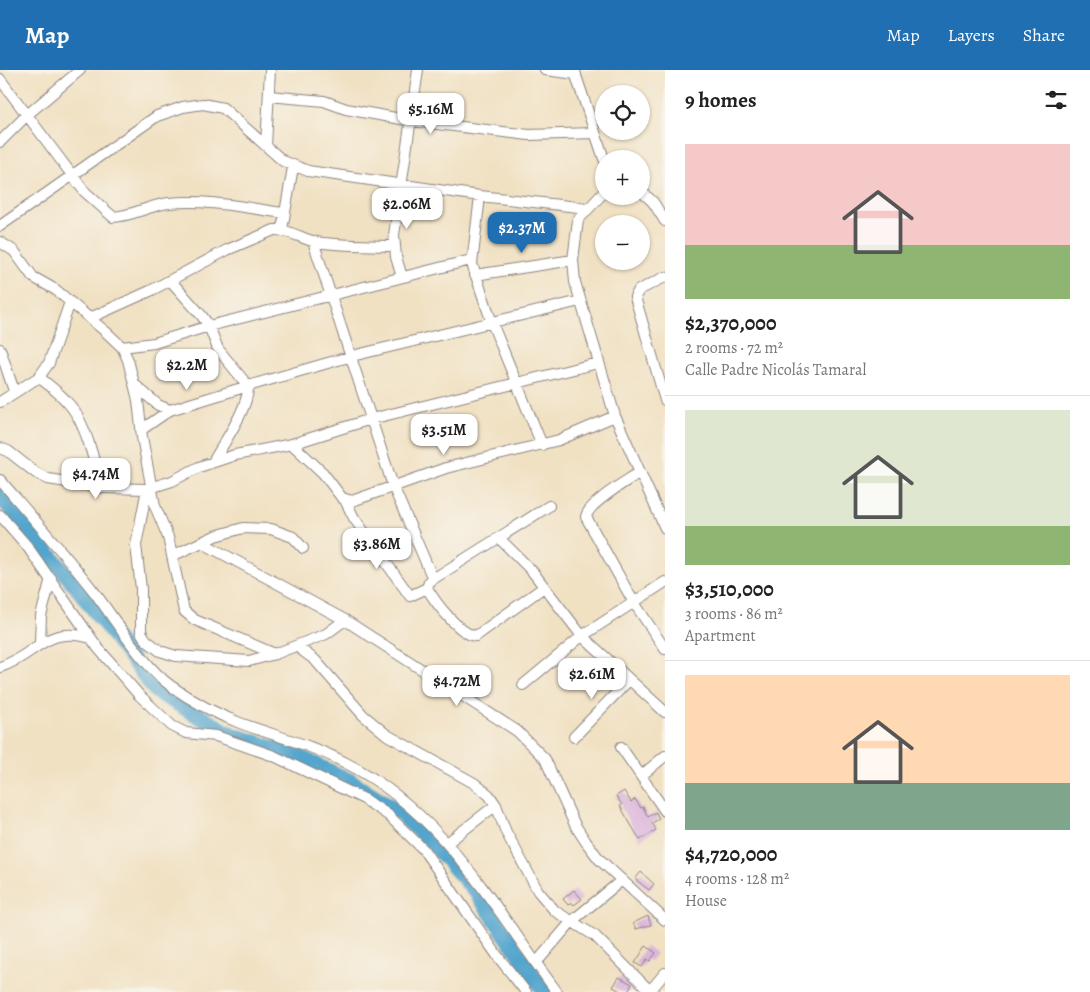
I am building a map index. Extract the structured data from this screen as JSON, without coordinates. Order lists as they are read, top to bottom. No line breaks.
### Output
{"page":{"header":"Map","nav":["Map","Layers","Share"],"heading":"9 homes","map_buttons":["+","−"],"price":["$5.16M","$2.06M","$2.37M","$2.2M","$3.51M","$4.74M","$3.86M","$2.61M","$4.72M"],"list":[{"name":"$2,370,000","note":"2 rooms · 72 m² · Calle Padre Nicolás Tamaral"},{"name":"$3,510,000","note":"3 rooms · 86 m² · Apartment"},{"name":"$4,720,000","note":"4 rooms · 128 m² · House"}]}}
